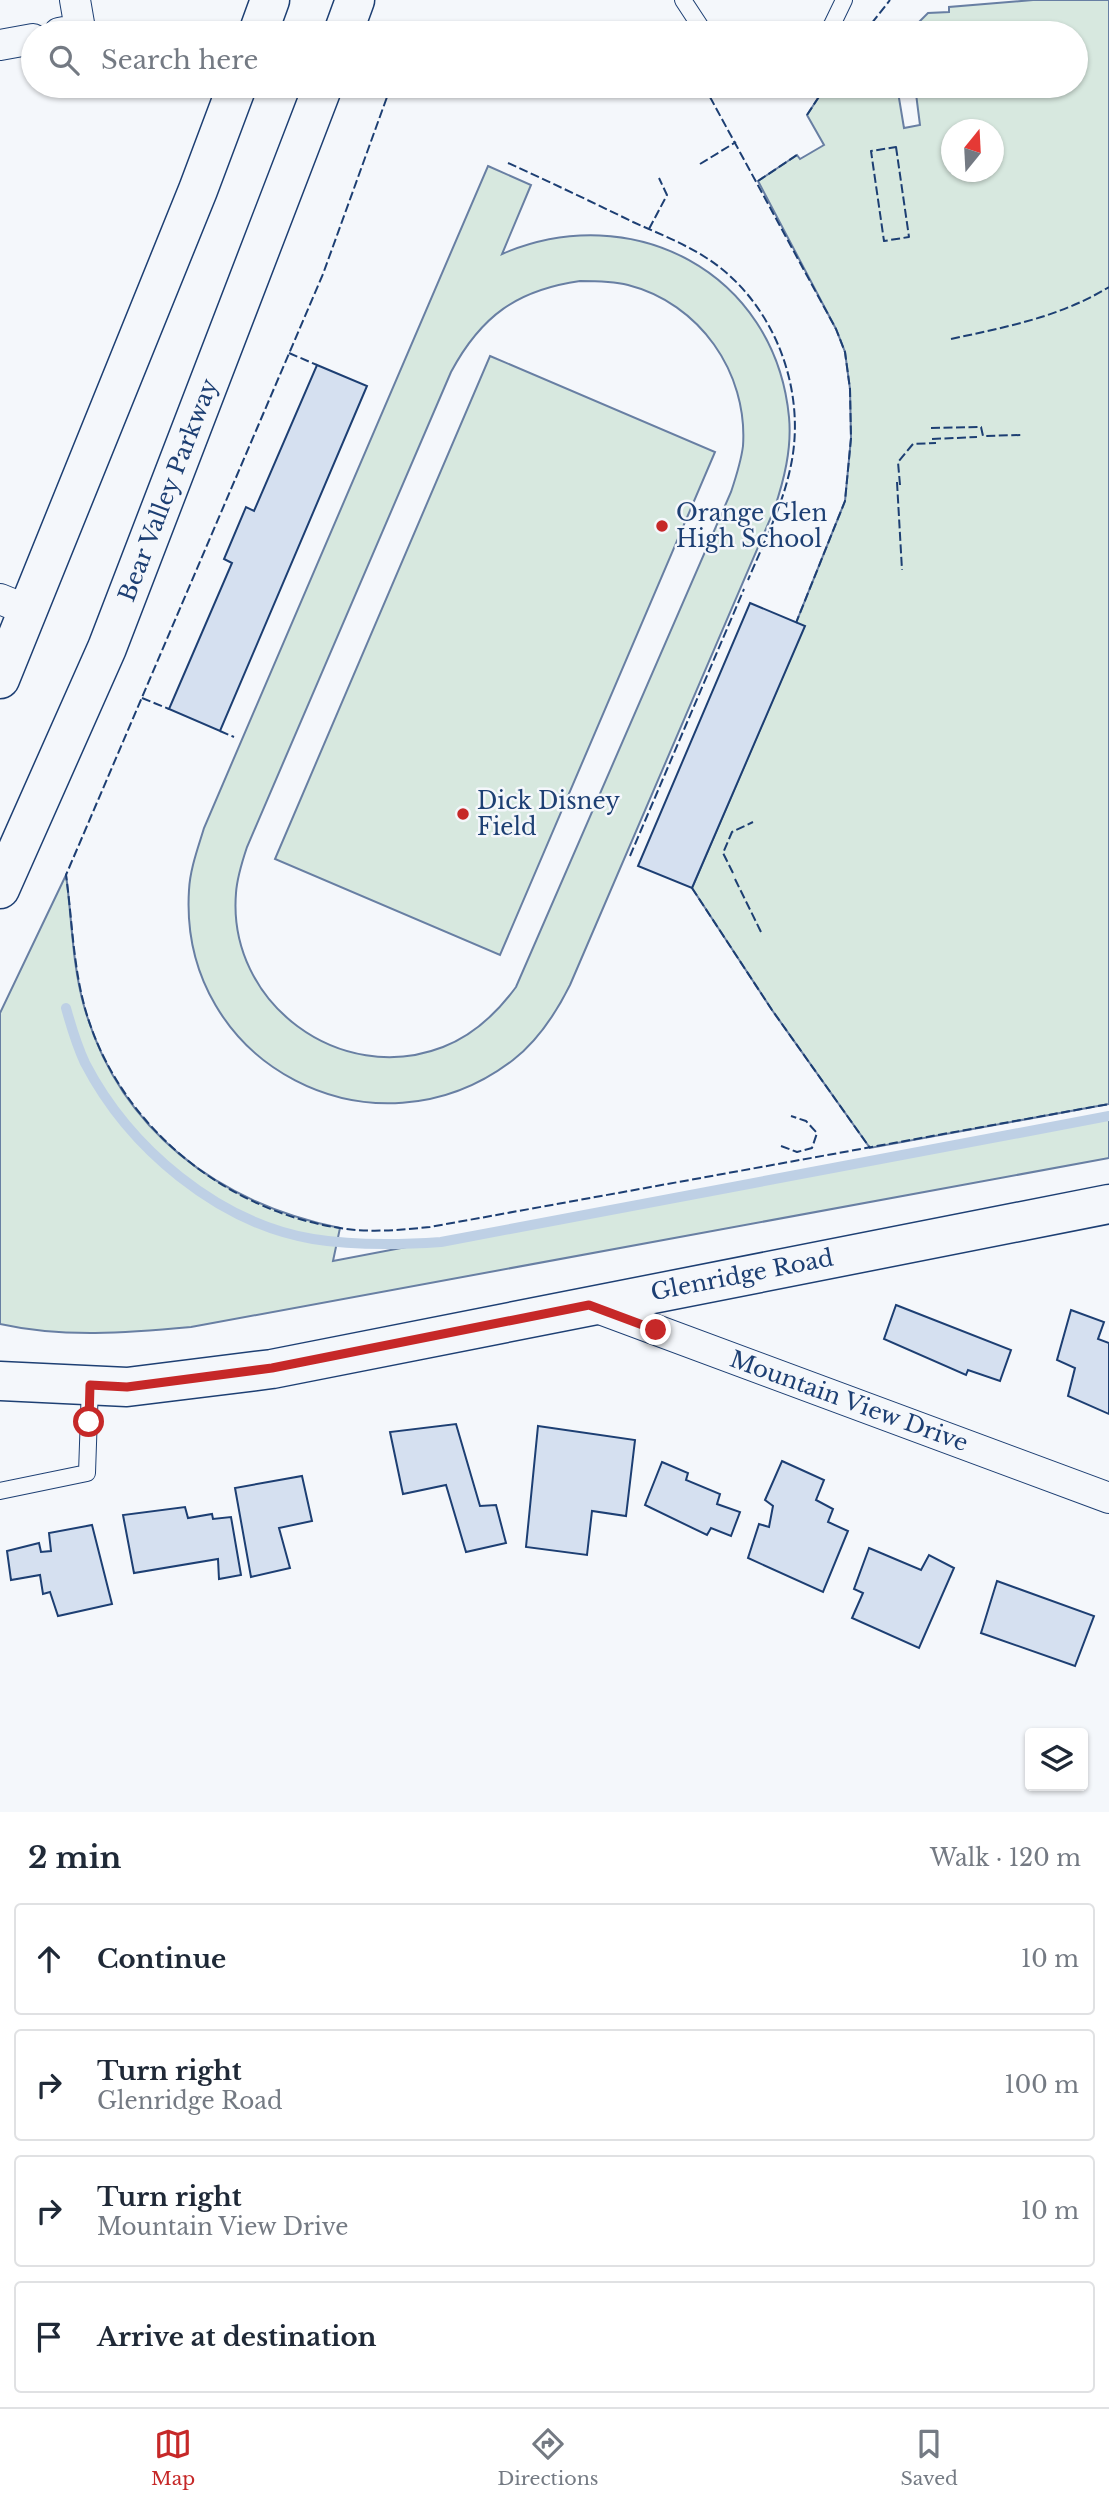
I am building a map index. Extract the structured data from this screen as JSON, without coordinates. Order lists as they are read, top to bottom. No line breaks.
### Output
{"streets":{"main road":["Bear Valley Parkway","Glenridge Road"],"street":["Mountain View Drive"]},"crossings":[["Glenridge Road","Mountain View Drive"]],"places":["Orange Glen High School","Dick Disney Field"],"north":"top","page":{"search":"Search here","heading":["2 min","Walk · 120 m"],"list":[["Continue","10 m"],["Turn right","Glenridge Road","100 m"],["Turn right","Mountain View Drive","10 m"],"Arrive at destination"],"nav":["Map","Directions","Saved"]}}
